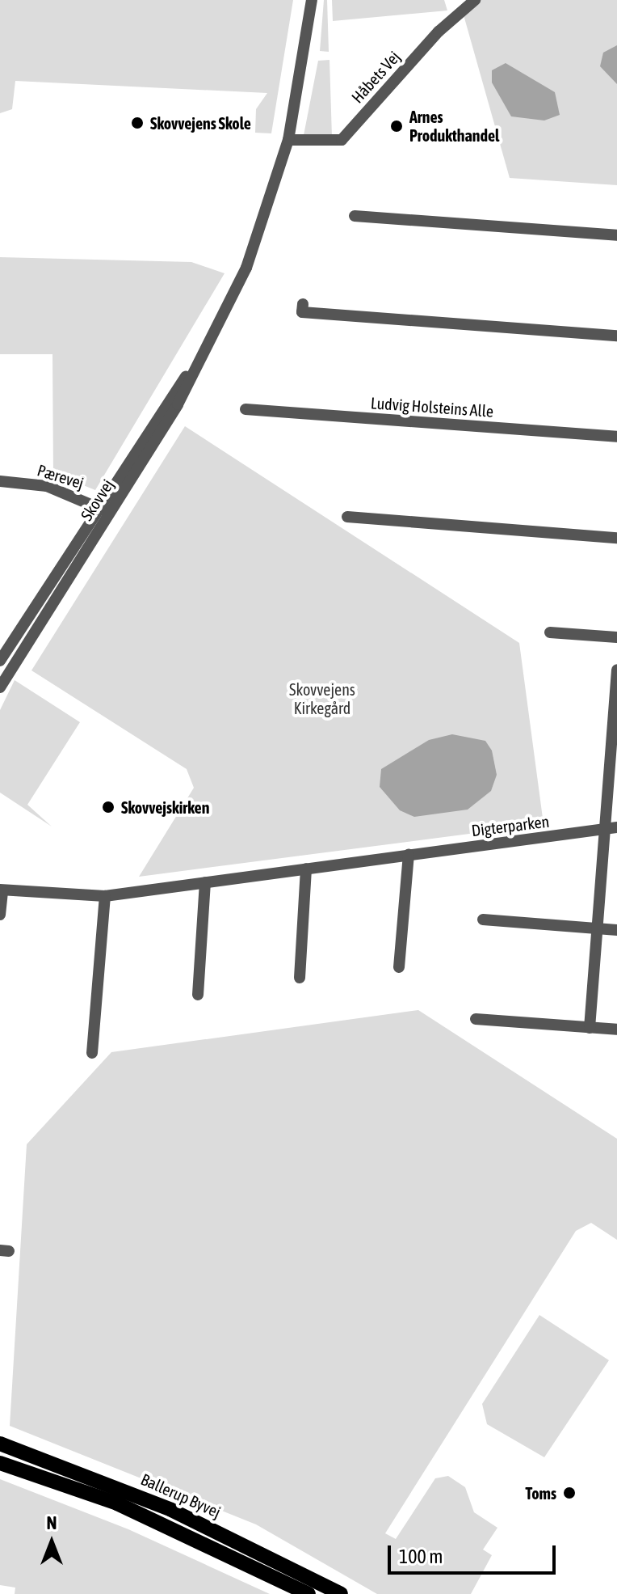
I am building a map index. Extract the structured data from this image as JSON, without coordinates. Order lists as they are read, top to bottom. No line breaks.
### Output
{"streets":{"main road":["Ballerup Byvej"],"street":["Håbets Vej","Ludvig Holsteins Alle","Pærevej","Skovvej","Digterparken"]},"crossings":[["Håbets Vej","Skovvej"],["Pærevej","Skovvej"]],"parks":["Skovvejens Kirkegård"],"places":["Skovvejens Skole","Arnes Produkthandel","Skovvejskirken","Toms"],"scale_bar":"100 m","north":"top"}
